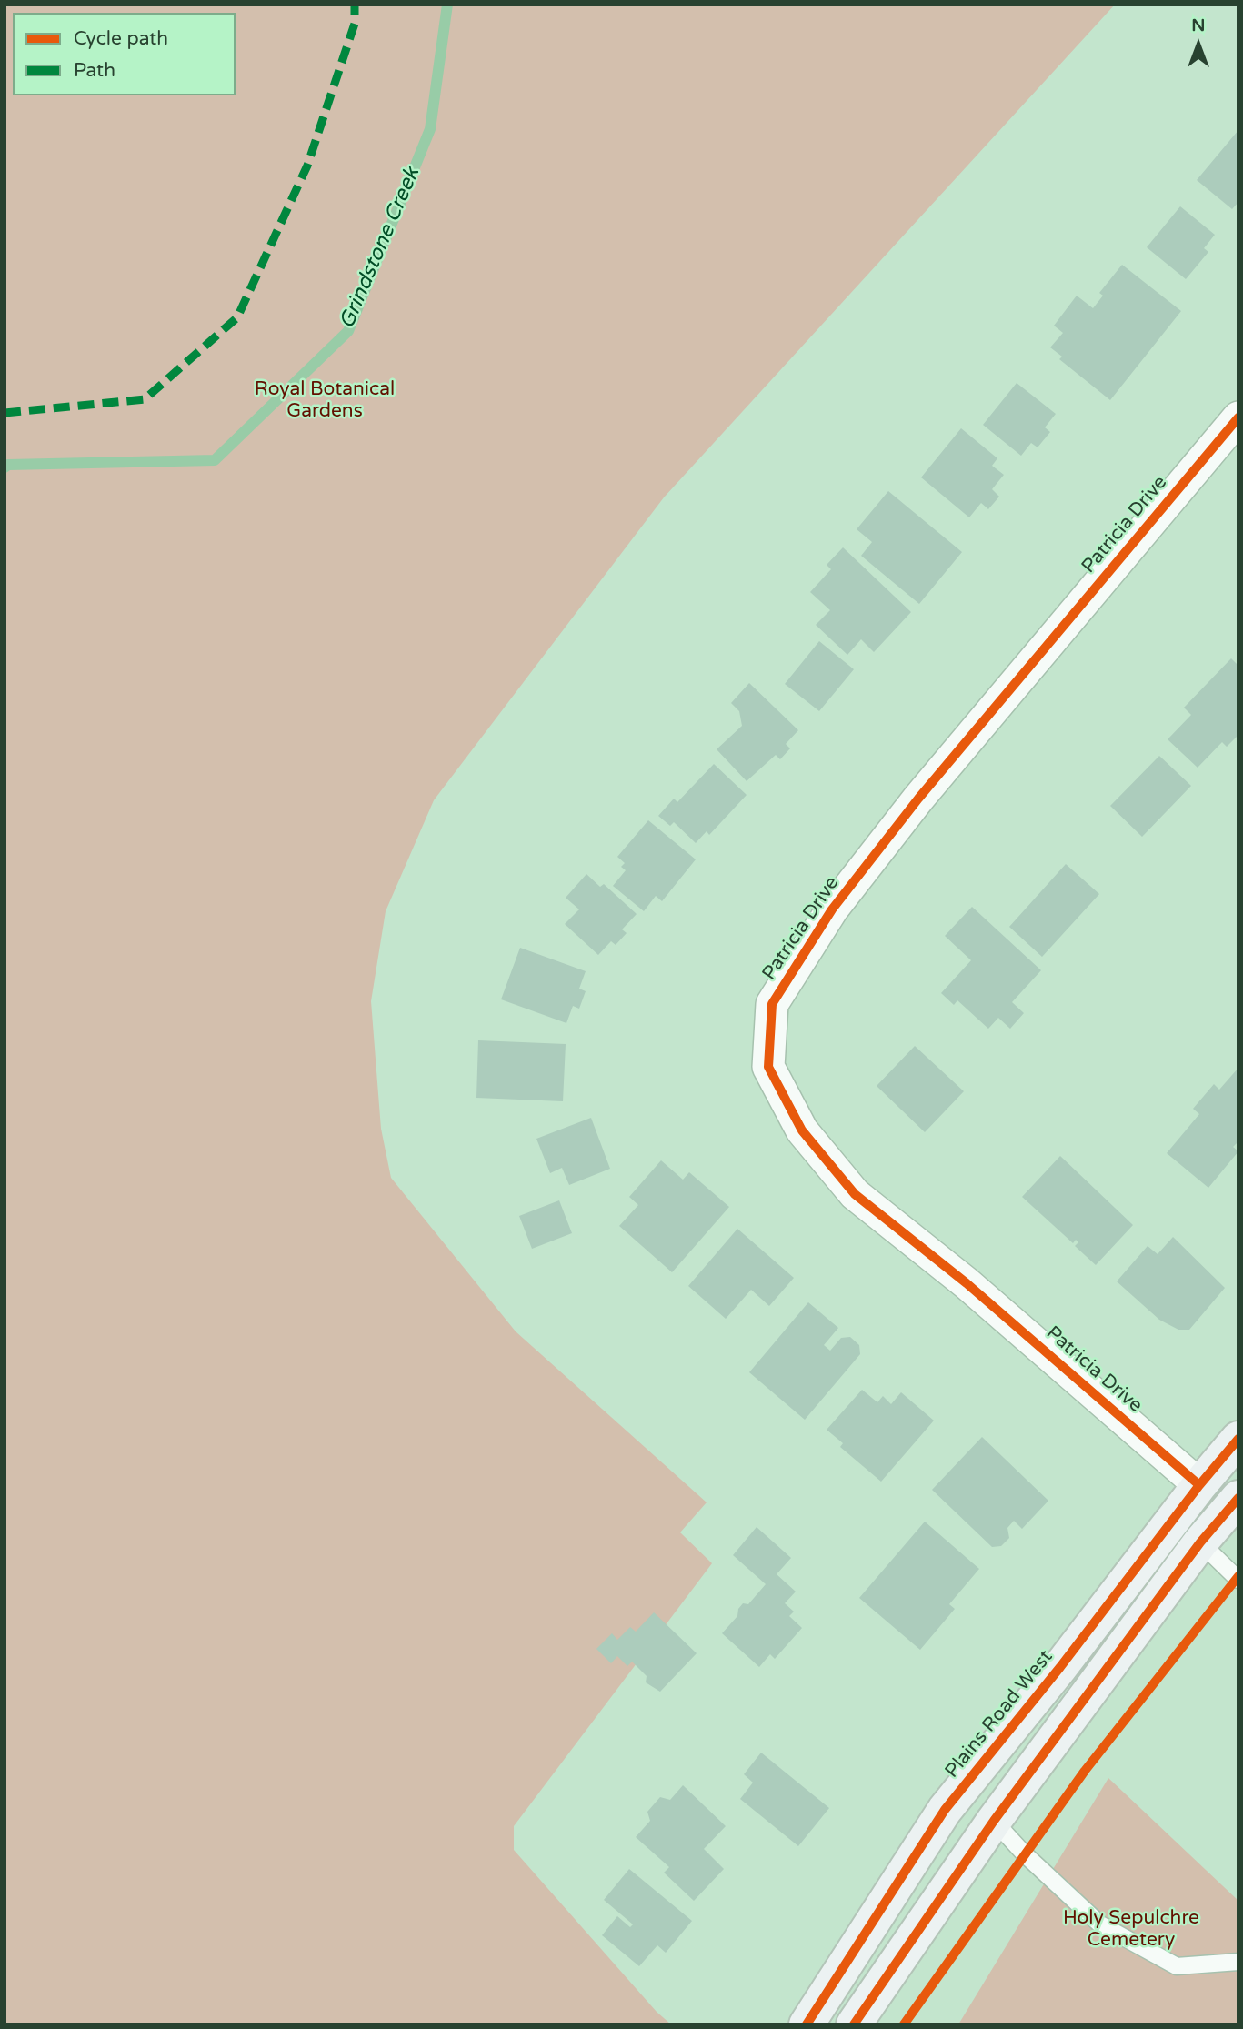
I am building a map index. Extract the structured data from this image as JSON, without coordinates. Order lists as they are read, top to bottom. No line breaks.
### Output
{"streets":{"main road":["Plains Road West"],"street":["Patricia Drive"]},"crossings":[["Patricia Drive","Plains Road West"]],"water":["Grindstone Creek"],"parks":["Royal Botanical Gardens","Holy Sepulchre Cemetery"],"legend":["Cycle path","Path"],"north":"top"}
